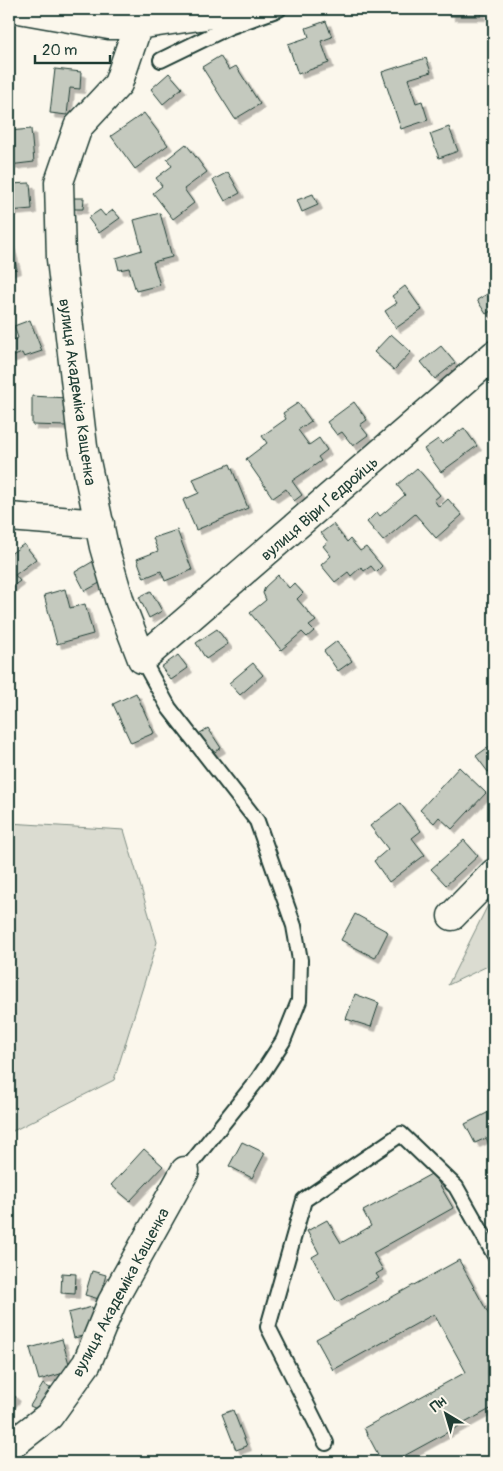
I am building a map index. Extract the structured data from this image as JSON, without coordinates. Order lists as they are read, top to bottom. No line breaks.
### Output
{"streets":{"street":["вулиця Академіка Кащенка","вулиця Віри Ґедройць"]},"crossings":[["вулиця Академіка Кащенка","вулиця Віри Ґедройць"]],"scale_bar":"20 m","north":"top left"}
